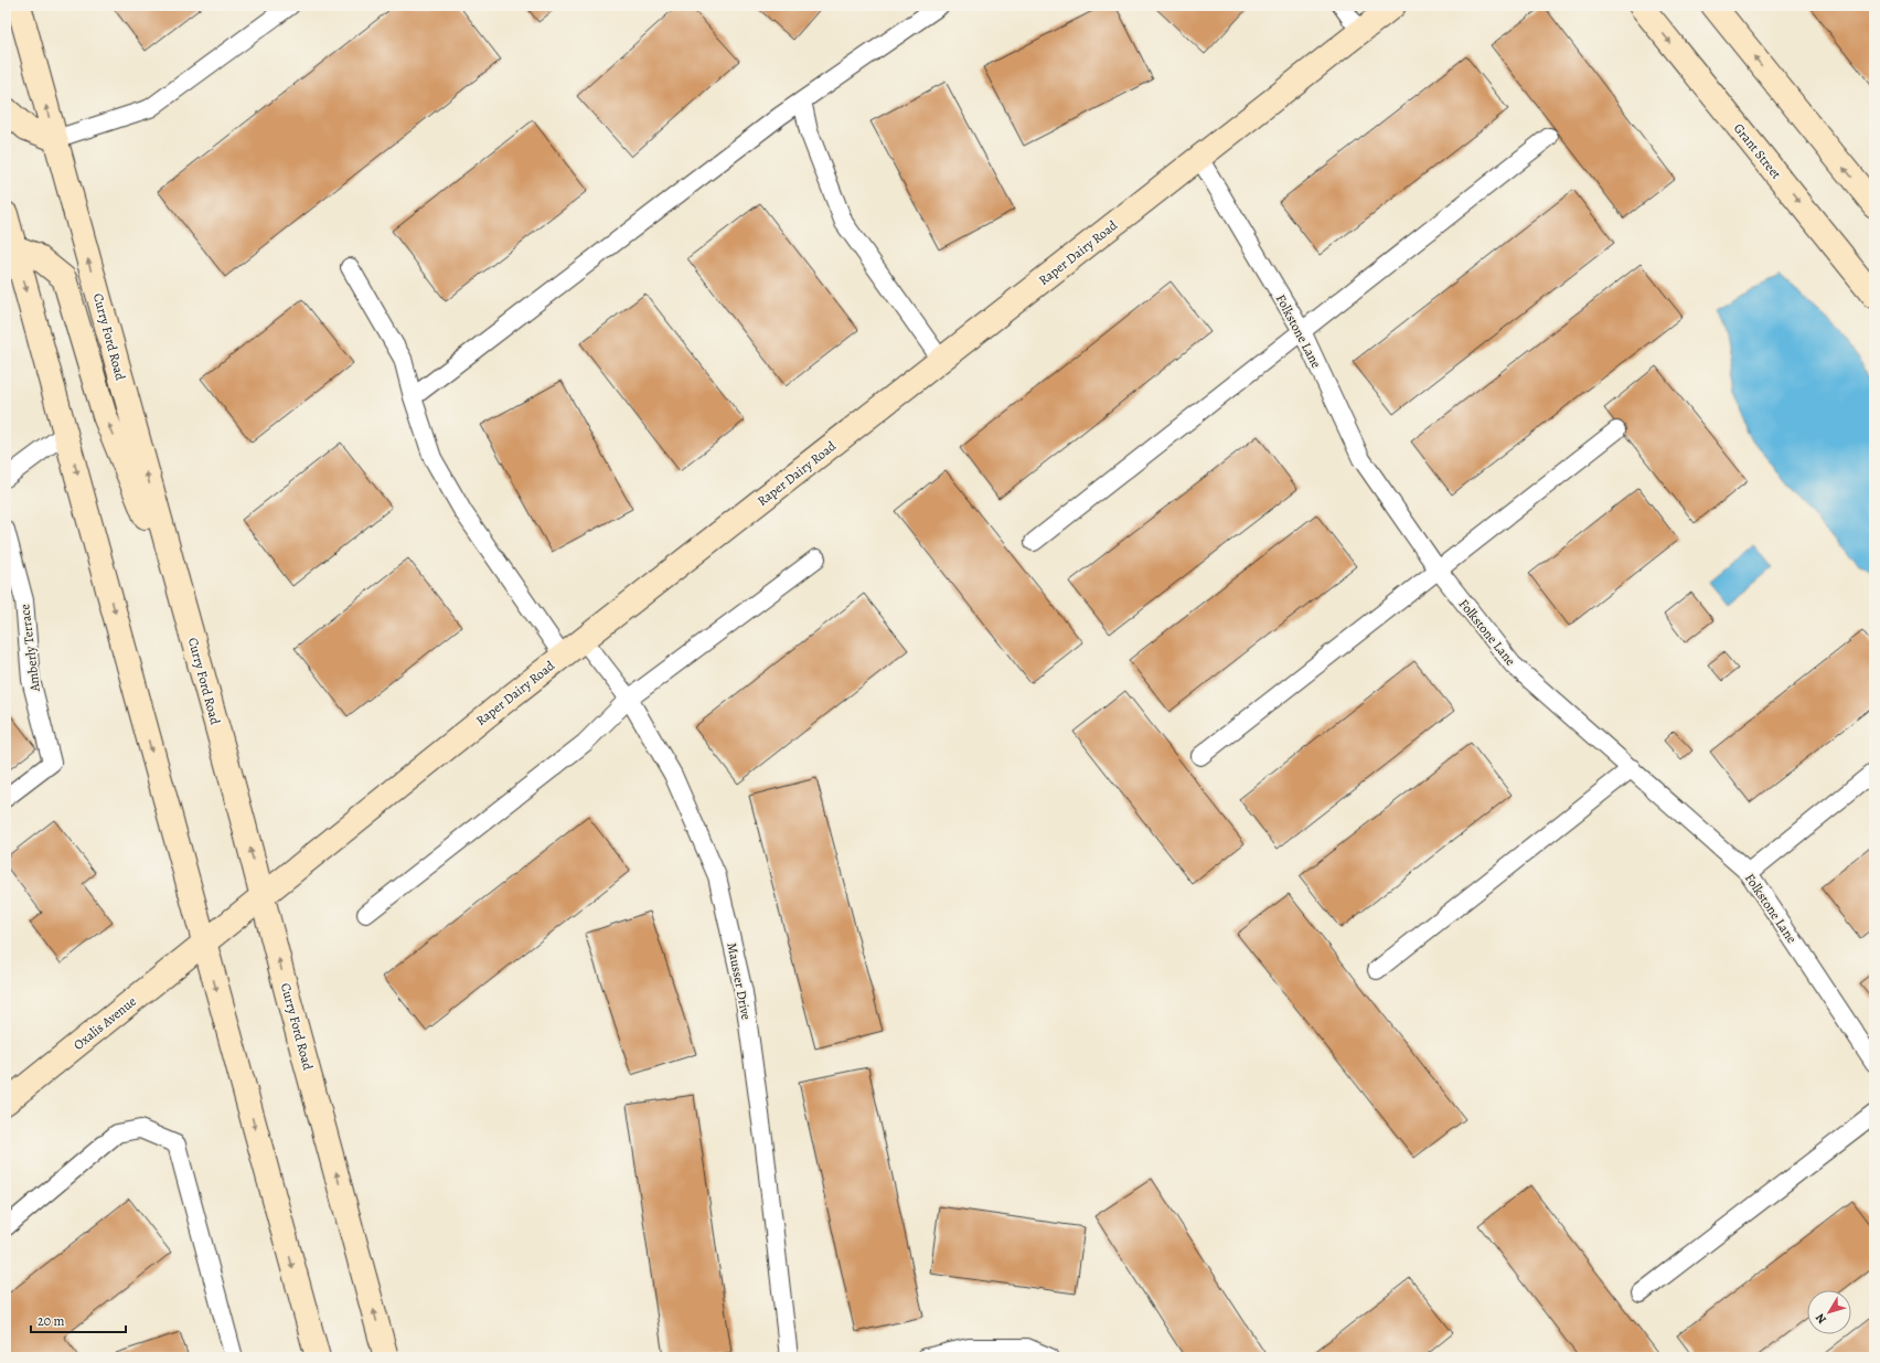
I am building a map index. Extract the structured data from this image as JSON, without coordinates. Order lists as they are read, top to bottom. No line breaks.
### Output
{"streets":{"main road":["Grant Street","Raper Dairy Road","Curry Ford Road","Oxalis Avenue"],"lane":["Folkstone Lane","Amberly Terrace","Mausser Drive"]},"crossings":[["Raper Dairy Road","Folkstone Lane"],["Raper Dairy Road","Curry Ford Road"],["Raper Dairy Road","Mausser Drive"],["Raper Dairy Road","Oxalis Avenue"]],"scale_bar":"20 m","north":"bottom left"}
